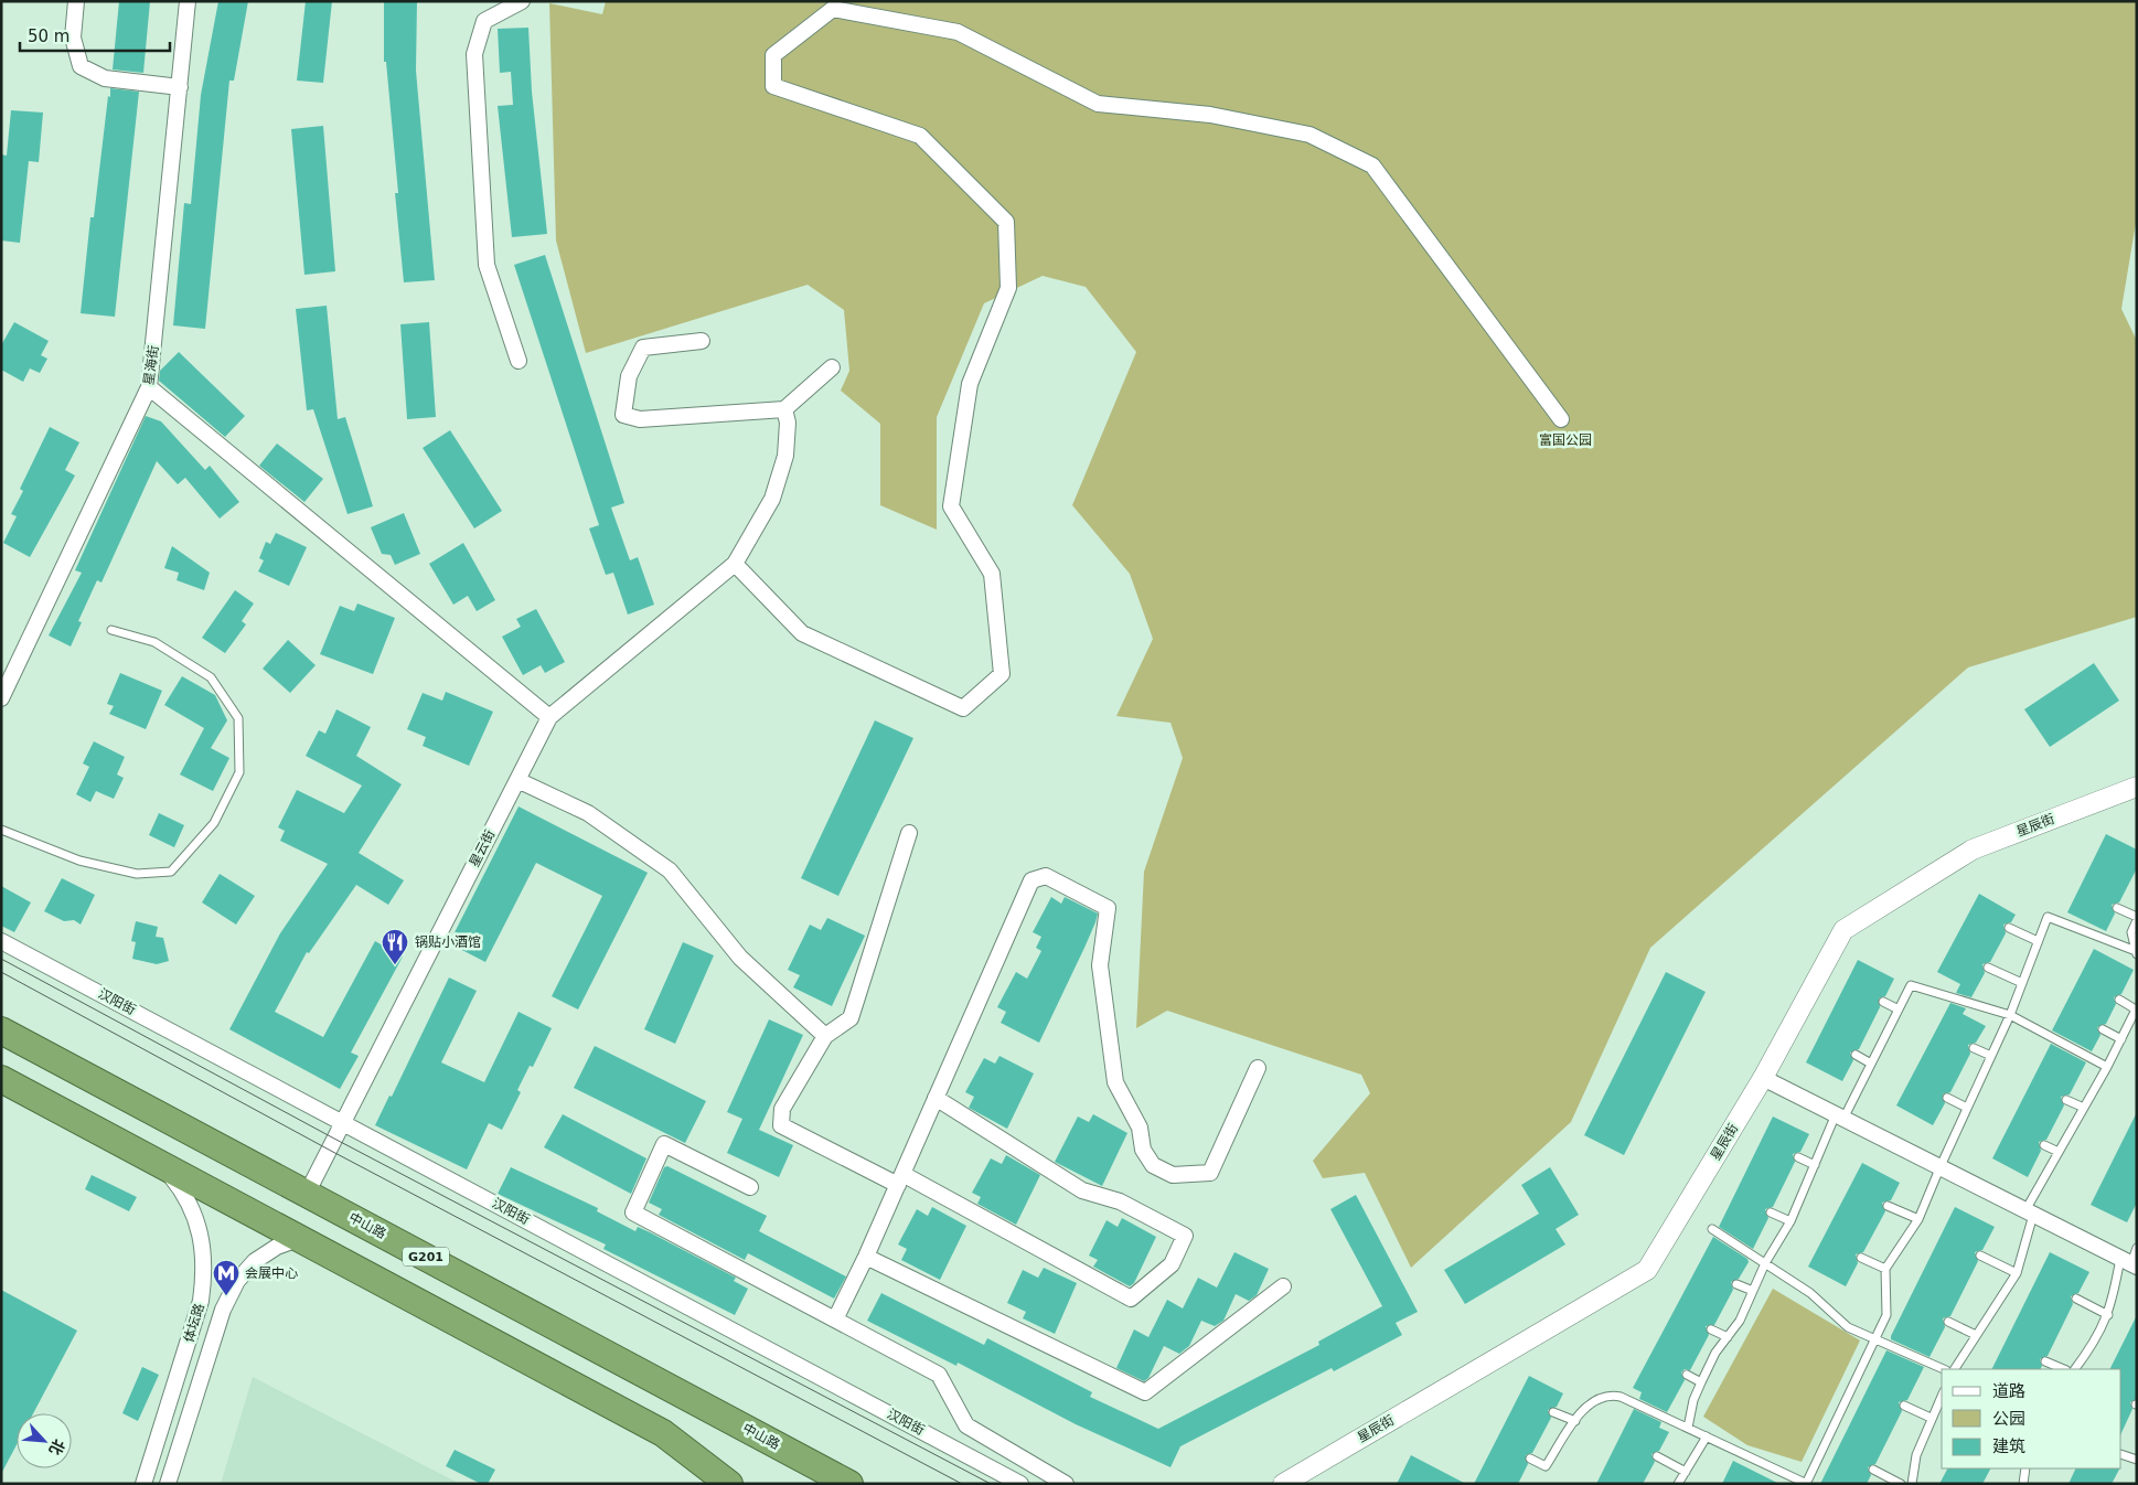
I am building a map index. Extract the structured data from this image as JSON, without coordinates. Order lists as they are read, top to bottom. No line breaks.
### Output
{"streets":{"highway":["中山路","G201"],"street":["星海街","星辰街","星云街","汉阳街","体坛路"]},"crossings":[["星云街","汉阳街"],["星云街","中山路"]],"parks":["富国公园"],"places":{"restaurant":["锅贴小酒馆"],"metro station":["会展中心"]},"legend":["道路","公园","建筑"],"scale_bar":"50 m","north":"bottom right"}
